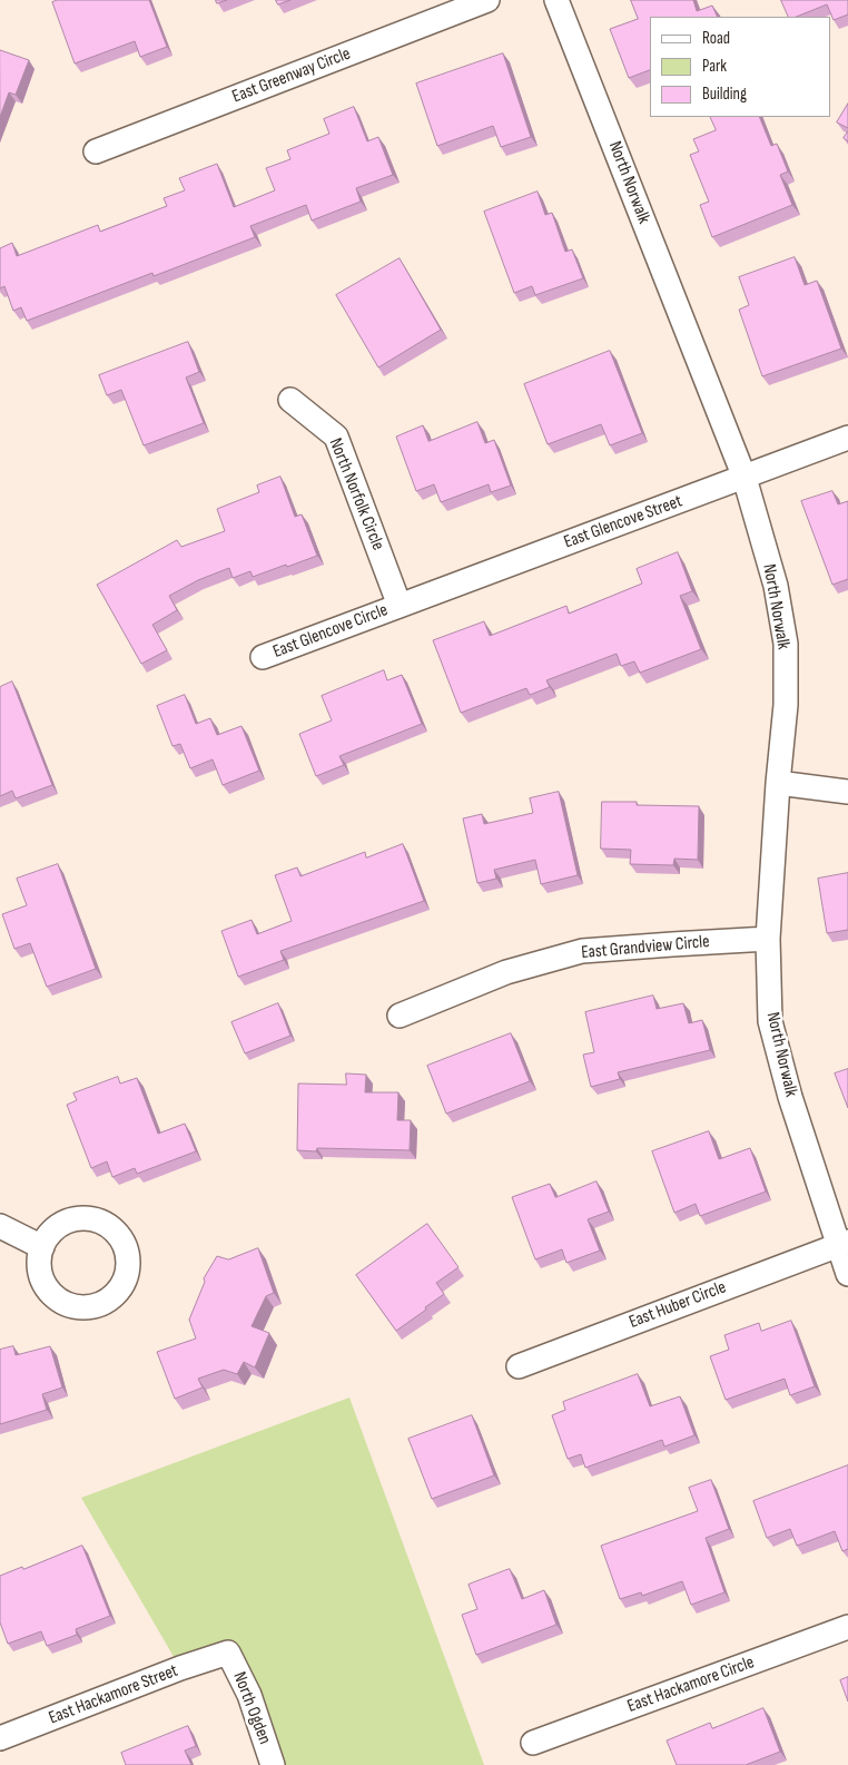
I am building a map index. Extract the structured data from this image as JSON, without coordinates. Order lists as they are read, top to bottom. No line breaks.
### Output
{"streets":{"street":["East Greenway Circle","North Norwalk","North Norfolk Circle","East Glencove Street","East Glencove Circle","East Grandview Circle","East Huber Circle","East Hackamore Circle","East Hackamore Street","North Ogden"]},"crossings":[["North Norwalk","East Glencove Street"],["North Norwalk","East Grandview Circle"],["North Norwalk","East Huber Circle"],["North Norfolk Circle","East Glencove Street"],["North Norfolk Circle","East Glencove Circle"],["East Glencove Street","East Glencove Circle"],["East Hackamore Street","North Ogden"]],"legend":["Road","Park","Building"]}
